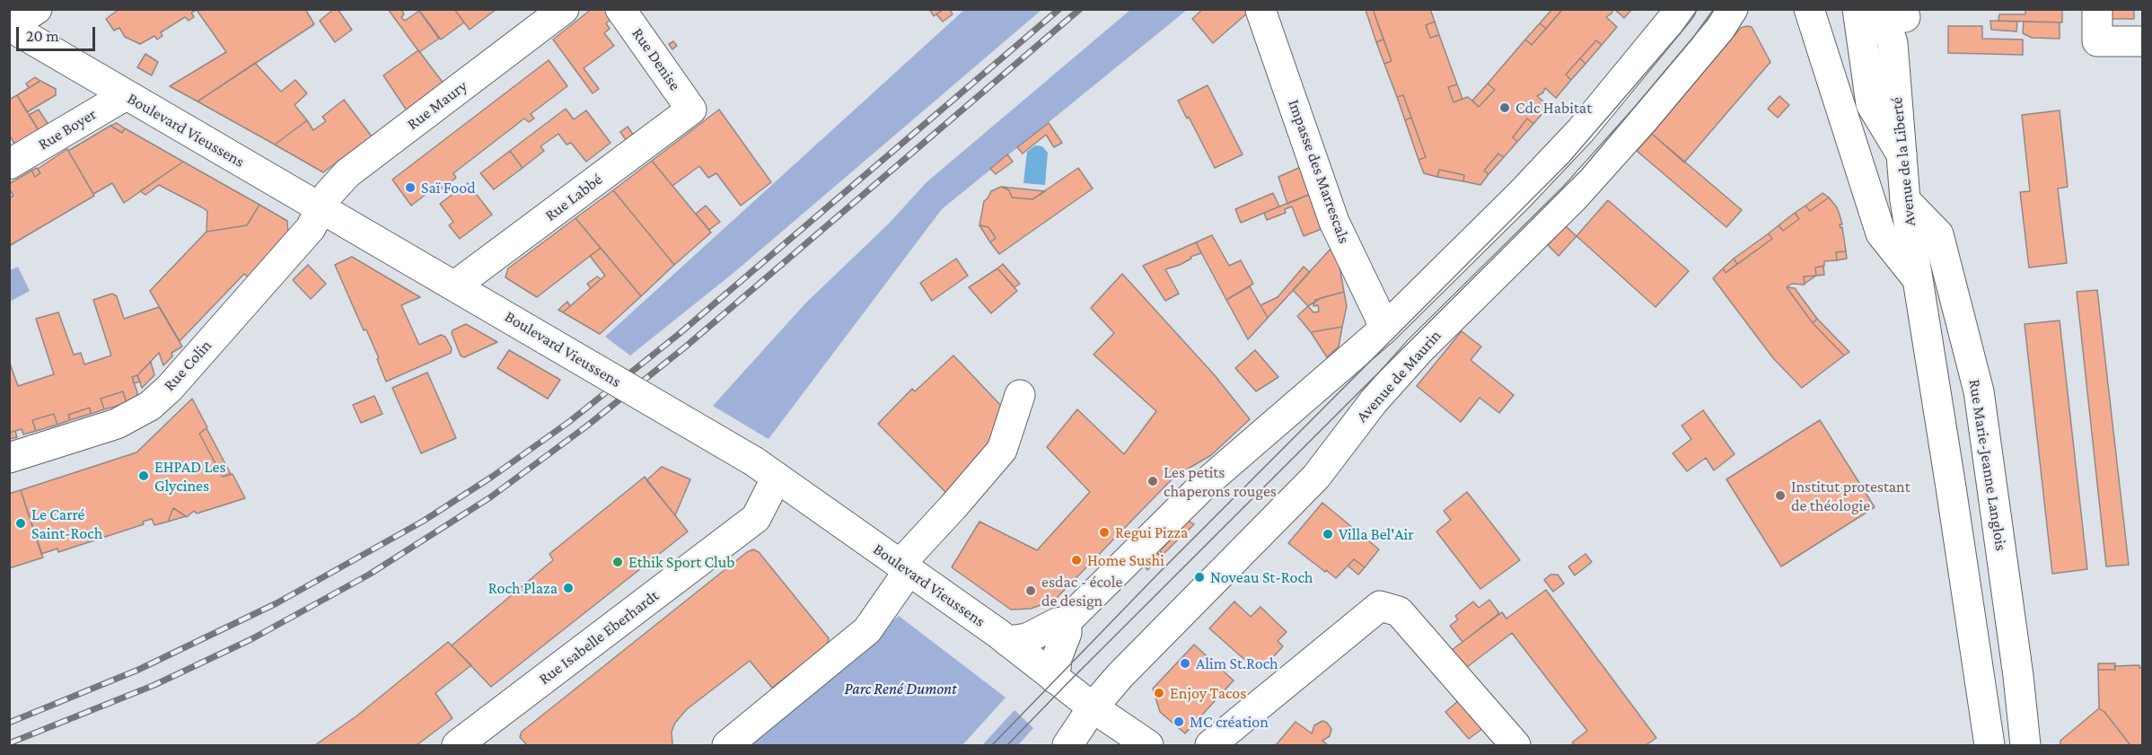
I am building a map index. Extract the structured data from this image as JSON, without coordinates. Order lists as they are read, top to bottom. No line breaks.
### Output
{"streets":{"street":["Rue Denise","Rue Maury","Rue Boyer","Boulevard Vieussens","Avenue de la Liberté","Impasse des Marrescals","Rue Labbé","Rue Colin","Avenue de Maurin","Rue Marie-Jeanne Langlois","Rue Isabelle Eberhardt"]},"crossings":[["Rue Denise","Rue Labbé"],["Rue Maury","Boulevard Vieussens"],["Rue Maury","Rue Colin"],["Rue Boyer","Boulevard Vieussens"],["Boulevard Vieussens","Rue Labbé"],["Boulevard Vieussens","Rue Colin"],["Boulevard Vieussens","Avenue de Maurin"],["Boulevard Vieussens","Rue Isabelle Eberhardt"],["Avenue de la Liberté","Rue Marie-Jeanne Langlois"]],"parks":["Parc René Dumont"],"places":["Cdc Habitat","Saï Food","EHPAD Les Glycines","Les petits chaperons rouges","Institut protestant de théologie","Le Carré Saint-Roch","Regui Pizza","Villa Bel'Air","Home Sushi","Ethik Sport Club","Noveau St-Roch","Roch Plaza","esdac - école de design","Alim St.Roch","Enjoy Tacos","MC création"],"scale_bar":"20 m"}
